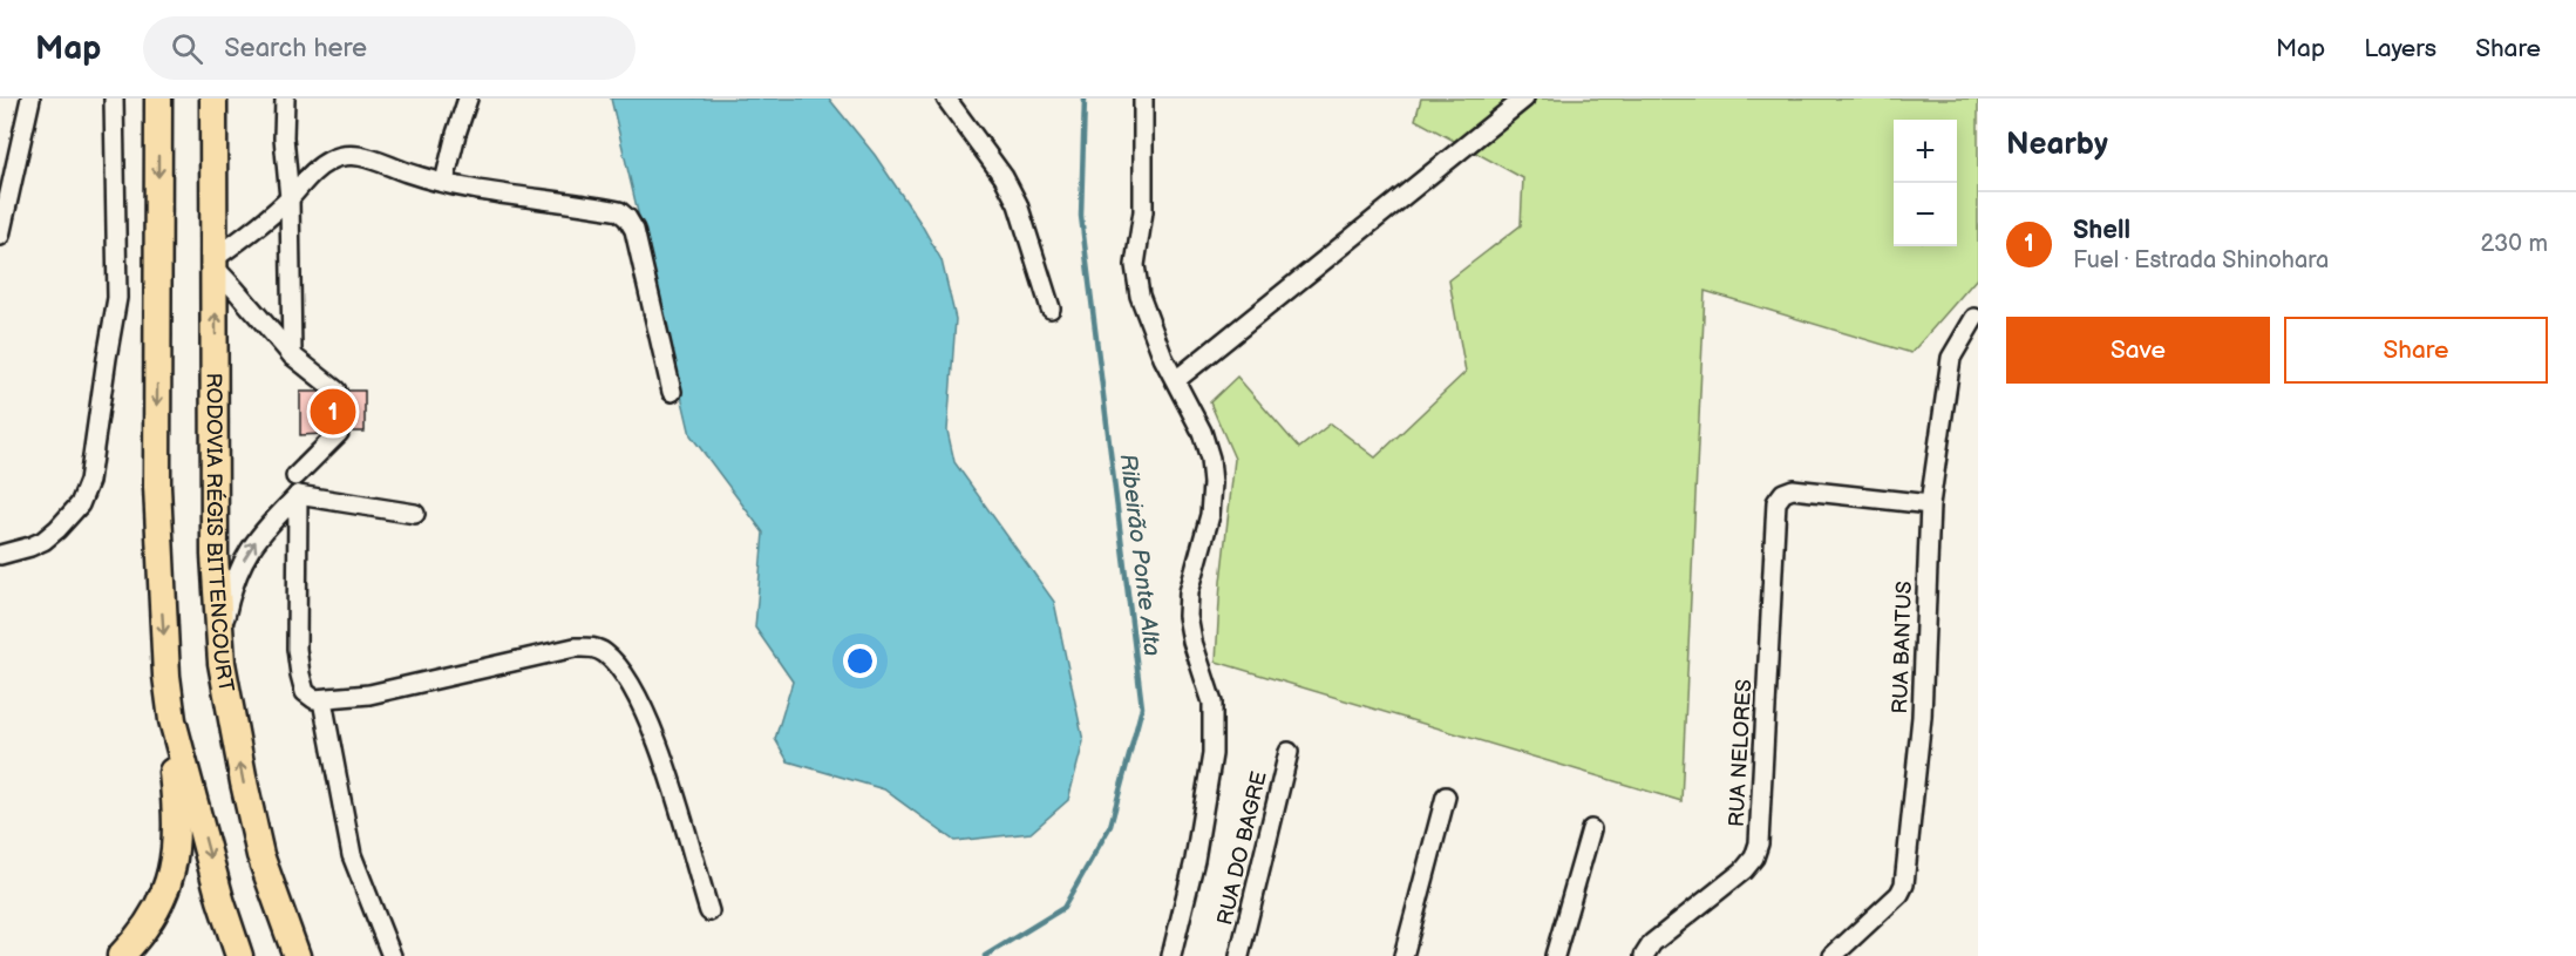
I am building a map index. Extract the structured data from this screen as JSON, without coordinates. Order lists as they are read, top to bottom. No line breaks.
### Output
{"streets":{"highway":["RODOVIA RÉGIS BITTENCOURT"],"street":["RUA BANTUS","RUA NELORES","RUA DO BAGRE"]},"crossings":[["RUA BANTUS","RUA NELORES"]],"water":["Ribeirão Ponte Alta"],"page":{"header":"Map","search":"Search here","nav":["Map","Layers","Share"],"heading":"Nearby","map_buttons":["+","−"],"list":[{"mark":"1","name":"Shell","note":"Fuel · Estrada Shinohara","value":"230 m"}],"buttons":["Save","Share"],"pins":"1"}}
